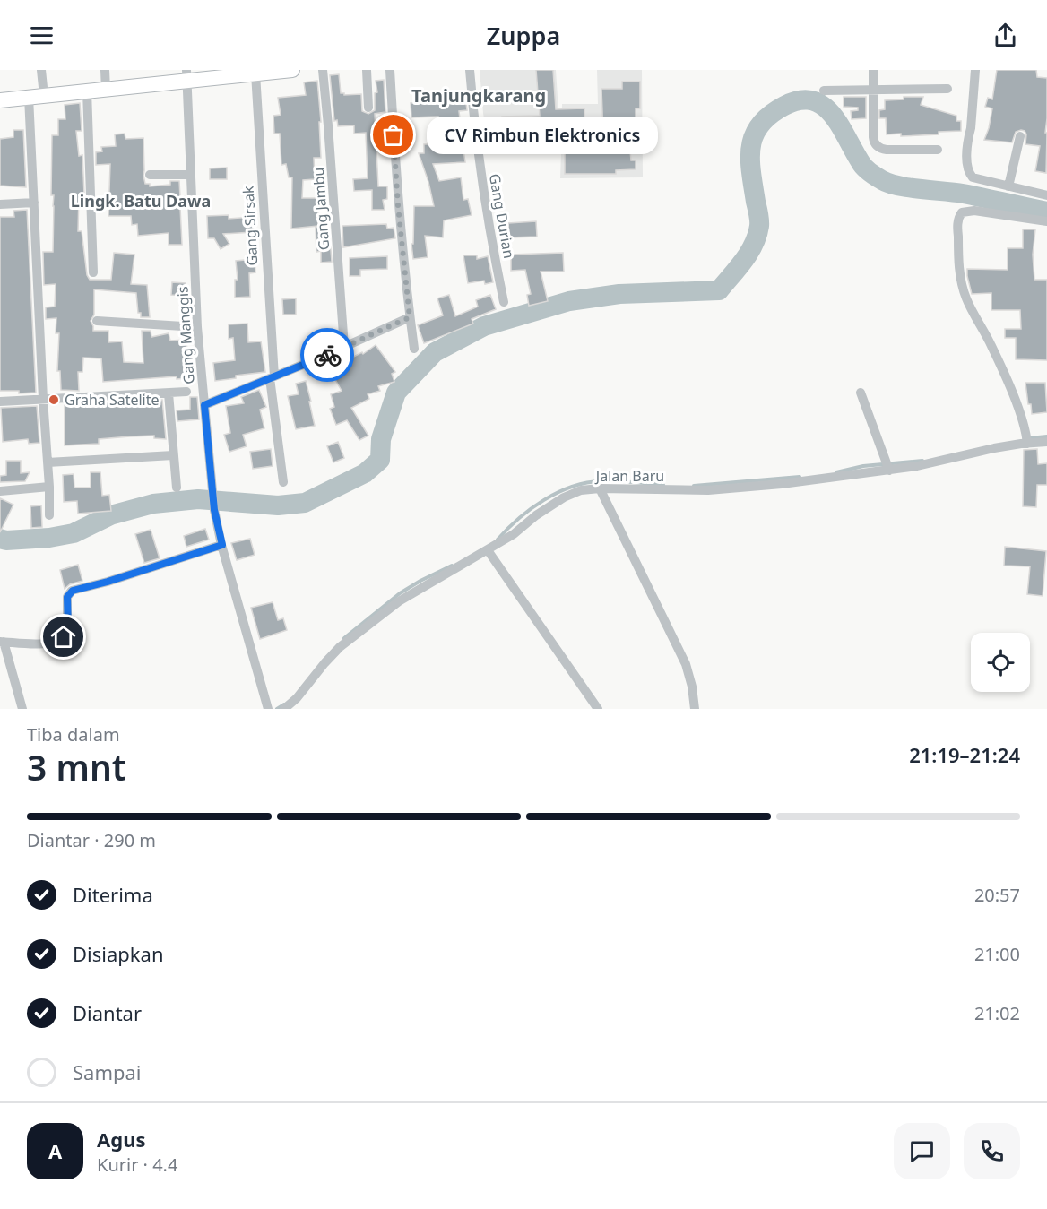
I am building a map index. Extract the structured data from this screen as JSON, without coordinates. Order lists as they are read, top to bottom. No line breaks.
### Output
{"streets":{"street":["Gang Jambu","Gang Durian","Gang Sirsak","Gang Manggis","Jalan Baru"]},"districts":["Tanjungkarang","Lingk. Batu Dawa"],"places":["CV Rimbun Elektronics","Graha Satelite"],"page":{"header":"Zuppa","bubble":"CV Rimbun Elektronics","heading":["3 mnt","Tiba dalam","21:19–21:24"],"panel":["Agus","Kurir · 4.4"],"bar":"Diantar · 290 m","list":[["Diterima","20:57"],["Disiapkan","21:00"],["Diantar","21:02"],"Sampai"],"round":"A"}}
